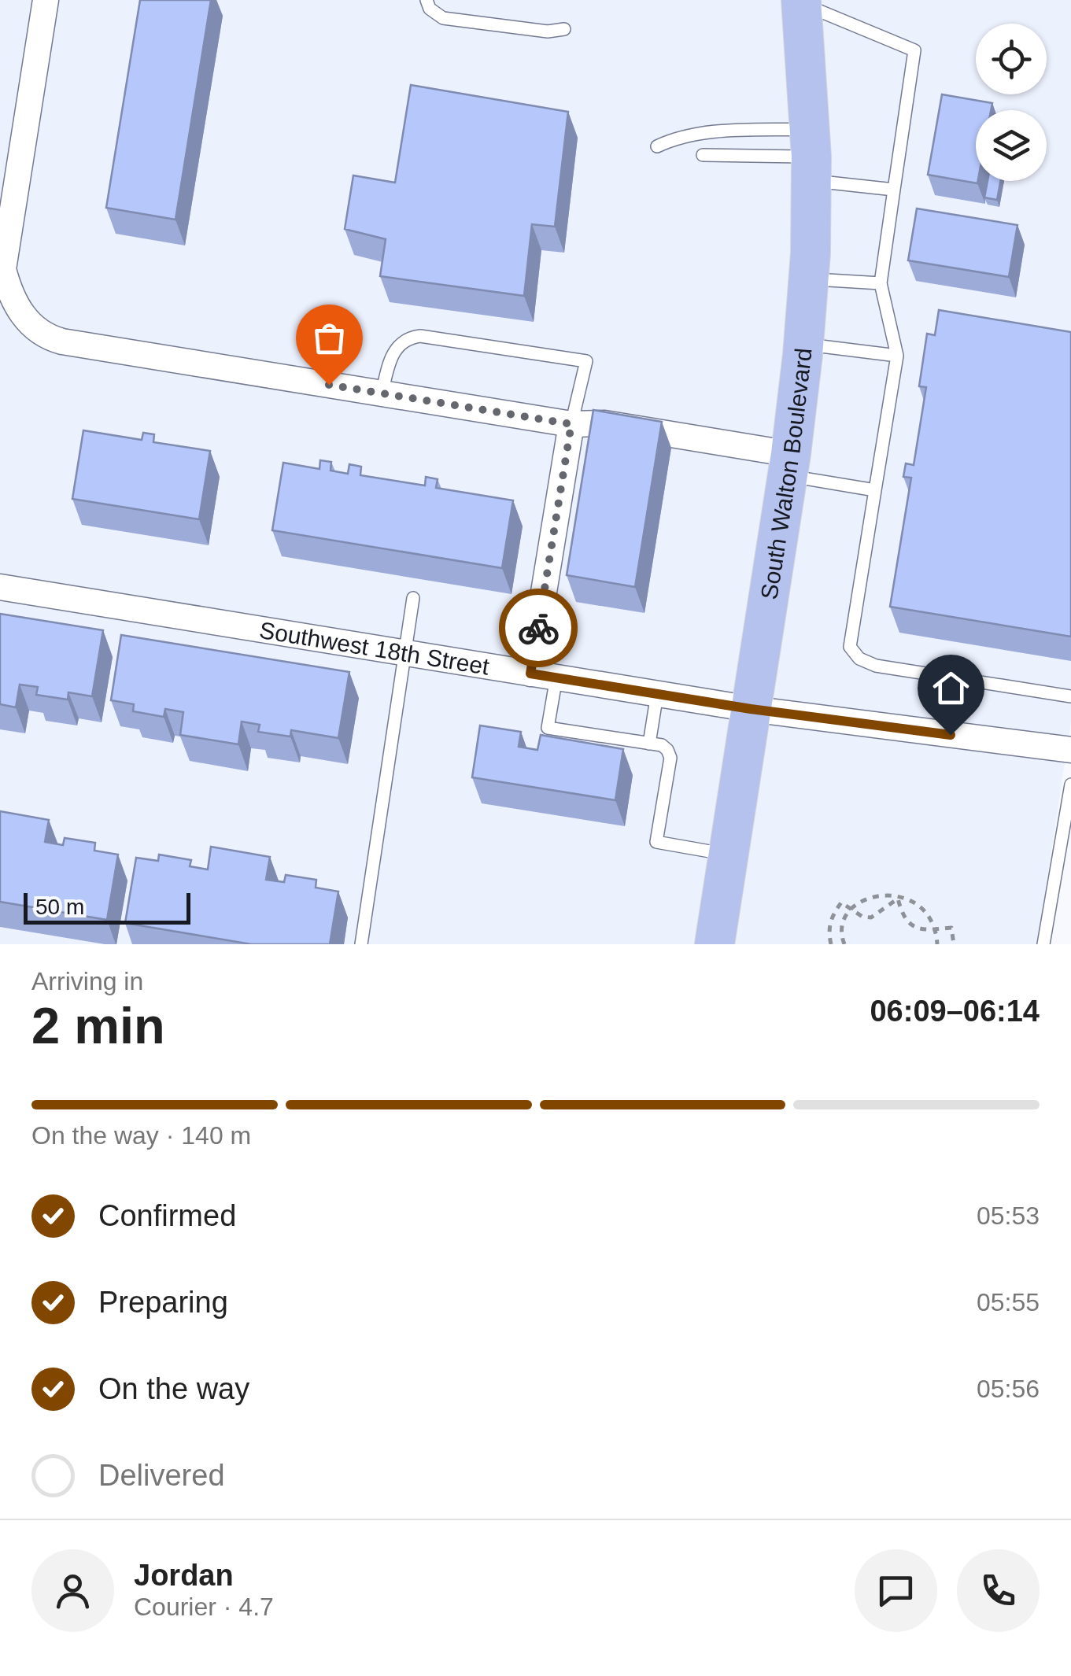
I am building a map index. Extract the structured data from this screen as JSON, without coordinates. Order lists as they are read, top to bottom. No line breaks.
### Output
{"streets":{"main road":["South Walton Boulevard"],"street":["Southwest 18th Street"]},"crossings":[["South Walton Boulevard","Southwest 18th Street"]],"scale_bar":"50 m","page":{"scale":"50 m","heading":["2 min","Arriving in","06:09–06:14"],"panel":["Jordan","Courier · 4.7"],"bar":"On the way · 140 m","list":[["Confirmed","05:53"],["Preparing","05:55"],["On the way","05:56"],"Delivered"]}}
